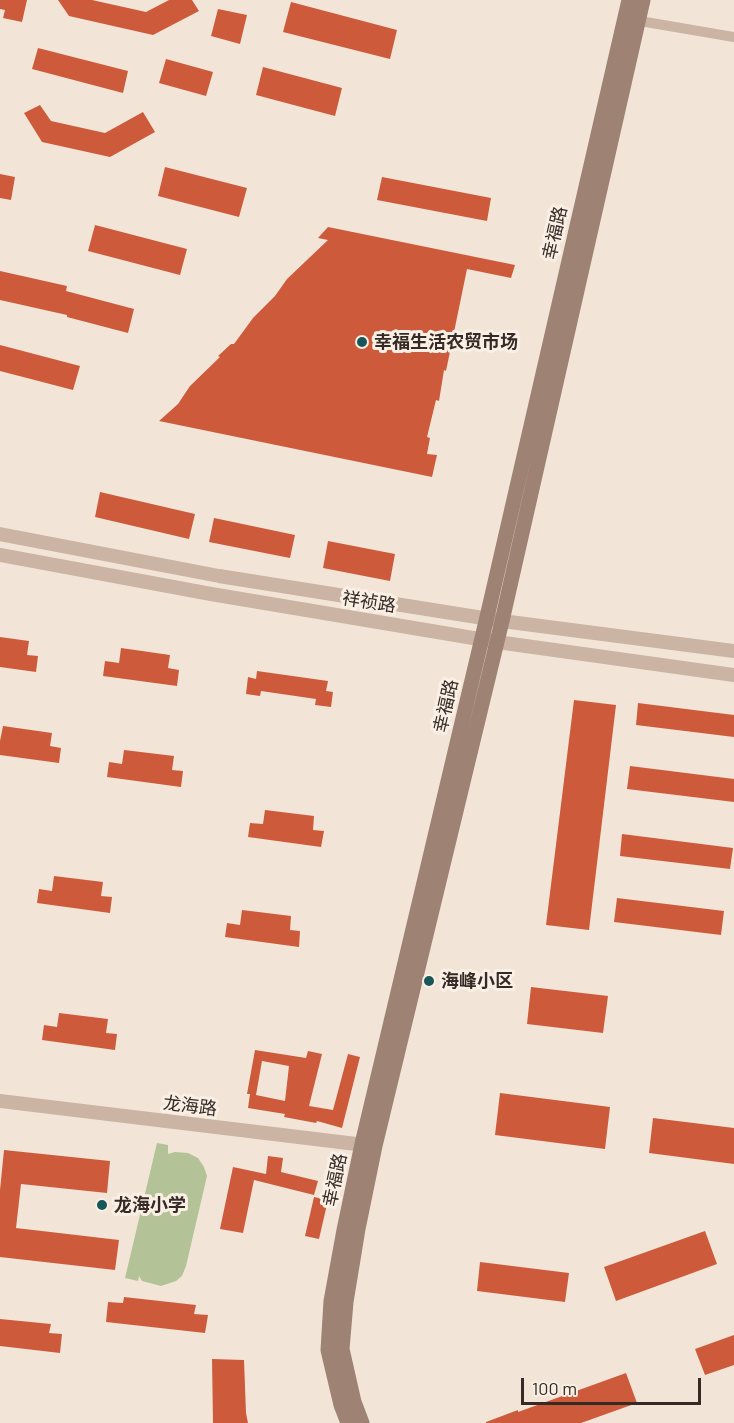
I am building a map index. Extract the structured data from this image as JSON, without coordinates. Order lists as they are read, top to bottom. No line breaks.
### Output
{"streets":{"main road":["幸福路"],"street":["祥祯路","龙海路"]},"crossings":[["幸福路","祥祯路"],["幸福路","龙海路"]],"places":["幸福生活农贸市场","海峰小区","龙海小学"],"scale_bar":"100 m"}
